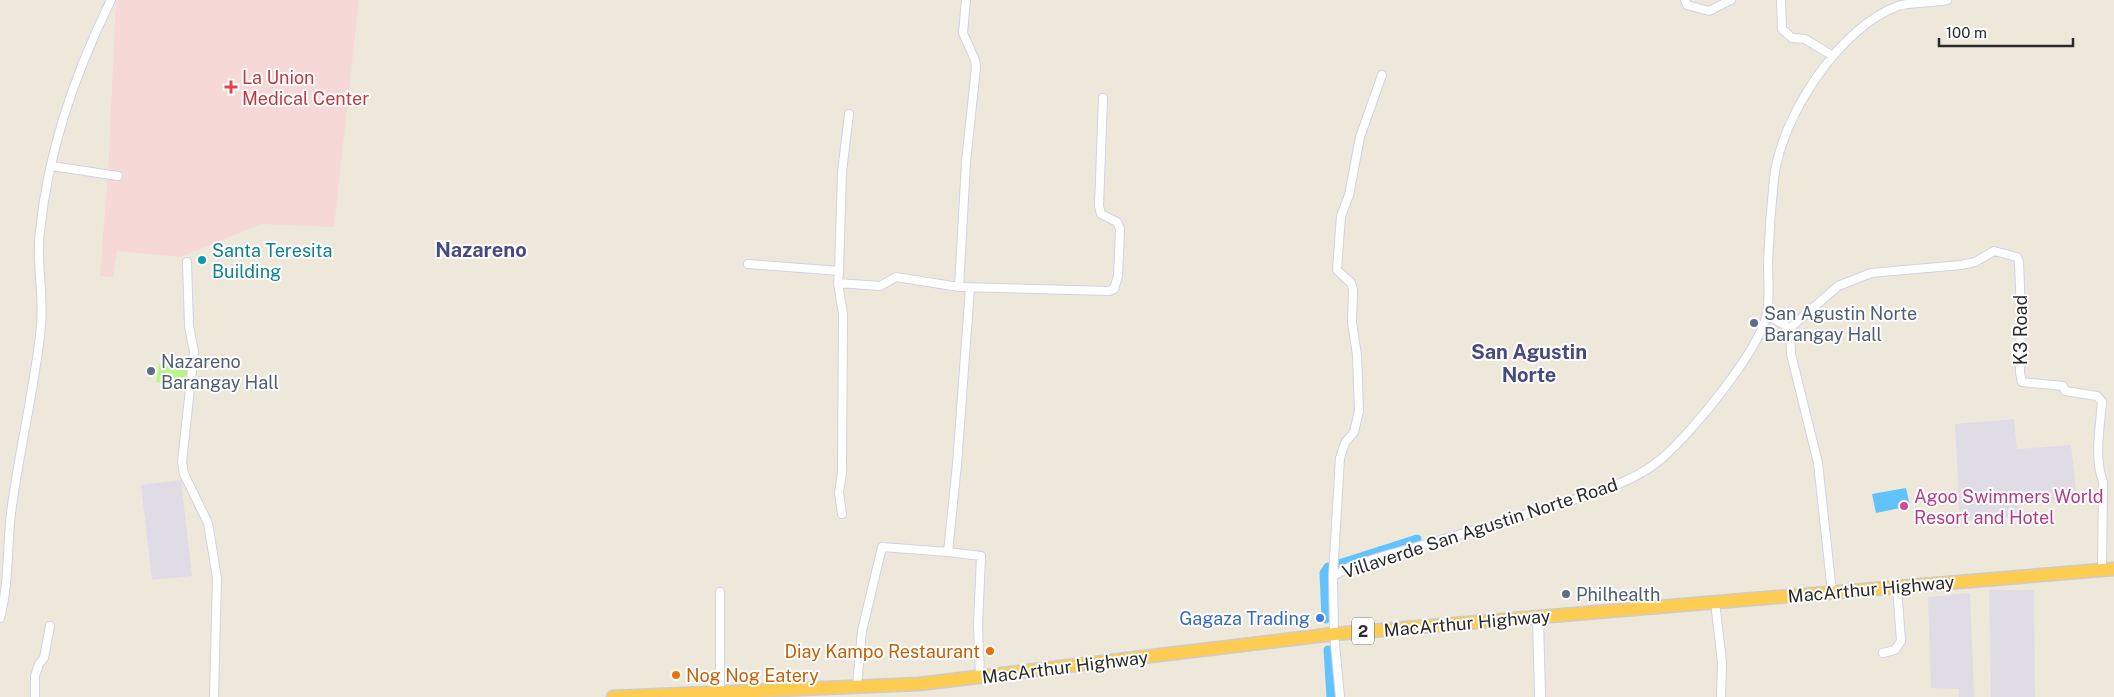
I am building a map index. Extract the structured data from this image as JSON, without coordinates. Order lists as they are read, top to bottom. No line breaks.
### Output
{"streets":{"highway":["MacArthur Highway","2"],"street":["K3 Road","Villaverde San Agustin Norte Road"]},"crossings":[["K3 Road","MacArthur Highway"],["Villaverde San Agustin Norte Road","MacArthur Highway"]],"districts":["Nazareno","San Agustin Norte"],"places":{"health":["La Union Medical Center"],"other":["Santa Teresita Building","San Agustin Norte Barangay Hall","Nazareno Barangay Hall","Agoo Swimmers World Resort and Hotel","Philhealth","Gagaza Trading","Diay Kampo Restaurant","Nog Nog Eatery"]},"scale_bar":"100 m"}
